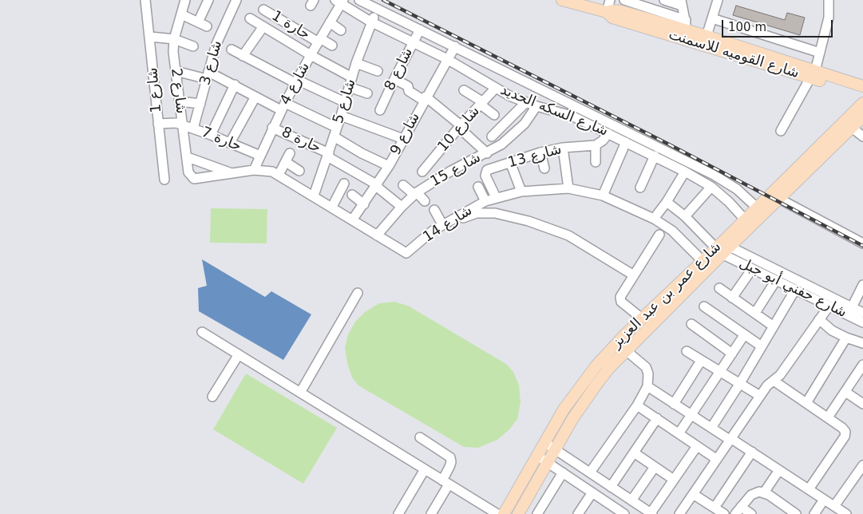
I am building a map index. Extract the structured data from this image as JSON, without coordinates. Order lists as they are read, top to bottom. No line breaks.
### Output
{"streets":{"main road":["شارع القوميه للاسمنت","شارع عمر بن عبد العزيز"],"street":["حارة 1","شارع 3","شارع 8","شارع 4","شارع 1","شارع 2","شارع 5","شارع السكه الحديد","شارع 10","شارع 9","حارة 7","حارة 8","شارع 13","شارع 15","شارع 14","شارع حفني أبو جبل"]},"crossings":[["حارة 1","شارع 4"],["شارع 3","حارة 7"],["شارع 8","شارع السكه الحديد"],["شارع 4","شارع السكه الحديد"],["شارع 4","حارة 7"],["شارع 4","حارة 8"],["شارع 4","شارع 14"],["شارع 1","حارة 7"],["شارع 2","حارة 7"],["شارع 2","شارع 14"],["شارع 5","شارع السكه الحديد"],["شارع 5","حارة 8"],["شارع 5","شارع 14"],["شارع السكه الحديد","شارع 10"],["شارع السكه الحديد","شارع 9"],["شارع السكه الحديد","شارع 15"],["شارع السكه الحديد","شارع عمر بن عبد العزيز"],["شارع 9","شارع 14"],["شارع 13","شارع 14"],["شارع 15","شارع 14"],["شارع 14","شارع عمر بن عبد العزيز"],["شارع حفني أبو جبل","شارع عمر بن عبد العزيز"]],"scale_bar":"100 m"}
